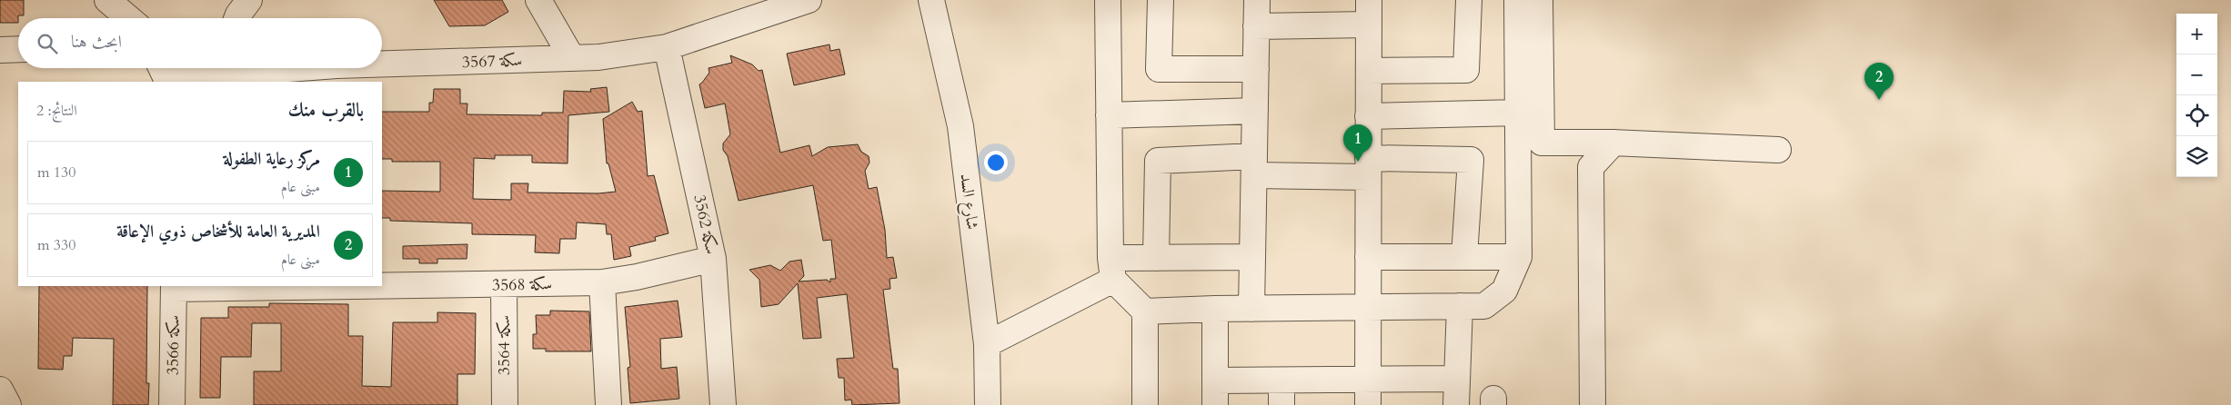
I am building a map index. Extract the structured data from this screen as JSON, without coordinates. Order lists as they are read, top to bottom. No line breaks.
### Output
{"streets":{"street":["سكة 3567","شارع السد","سكة 3562","سكة 3568","سكة 3566","سكة 3564"]},"crossings":[["سكة 3567","سكة 3562"],["سكة 3562","سكة 3568"],["سكة 3568","سكة 3566"],["سكة 3568","سكة 3564"]],"page":{"map_buttons":["+","−"],"search":"ابحث هنا","pins":["2","1"],"heading":["بالقرب منك","النتائج: 2"],"list":[{"mark":"1","name":"مركز رعاية الطفولة","note":"مبنى عام","value":"130 m"},{"mark":"2","name":"المديرية العامة للأشخاص ذوي الإعاقة","note":"مبنى عام","value":"330 m"}]}}
